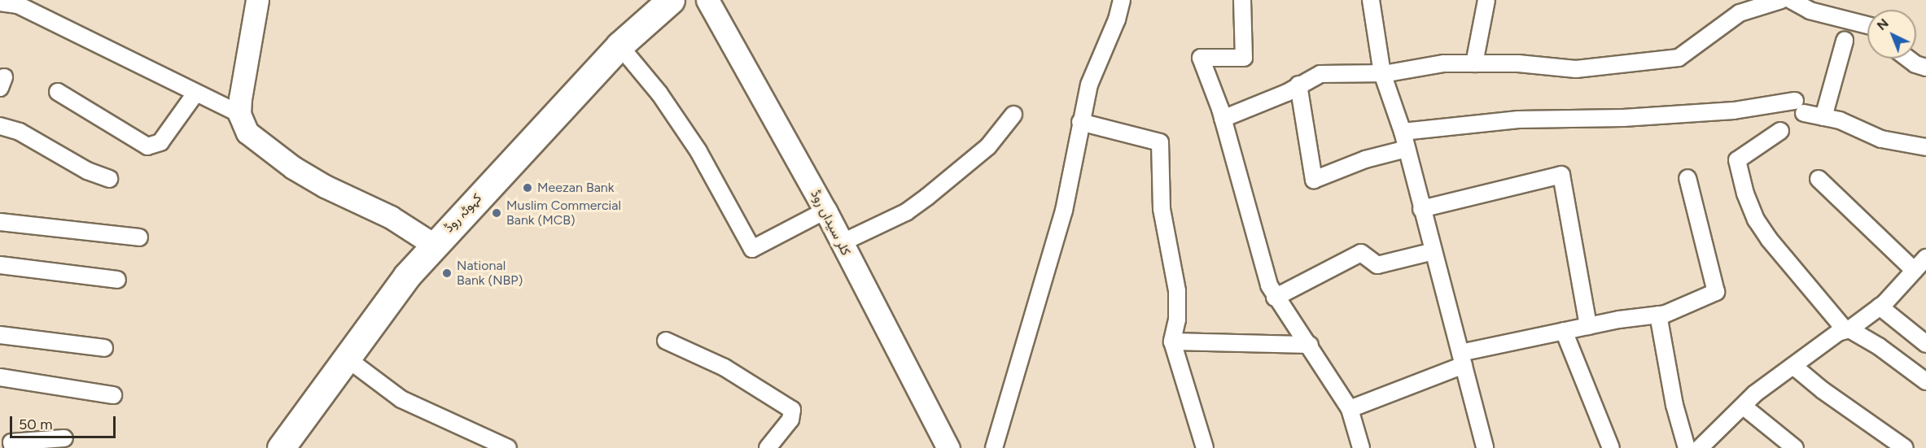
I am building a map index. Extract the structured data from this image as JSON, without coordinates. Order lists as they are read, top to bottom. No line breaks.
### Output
{"streets":{"highway":["کہوٹہ روڈ"],"main road":["کلر سیداں روڈ"]},"places":["Meezan Bank","Muslim Commercial Bank (MCB)","National Bank (NBP)"],"scale_bar":"50 m","north":"top left"}
